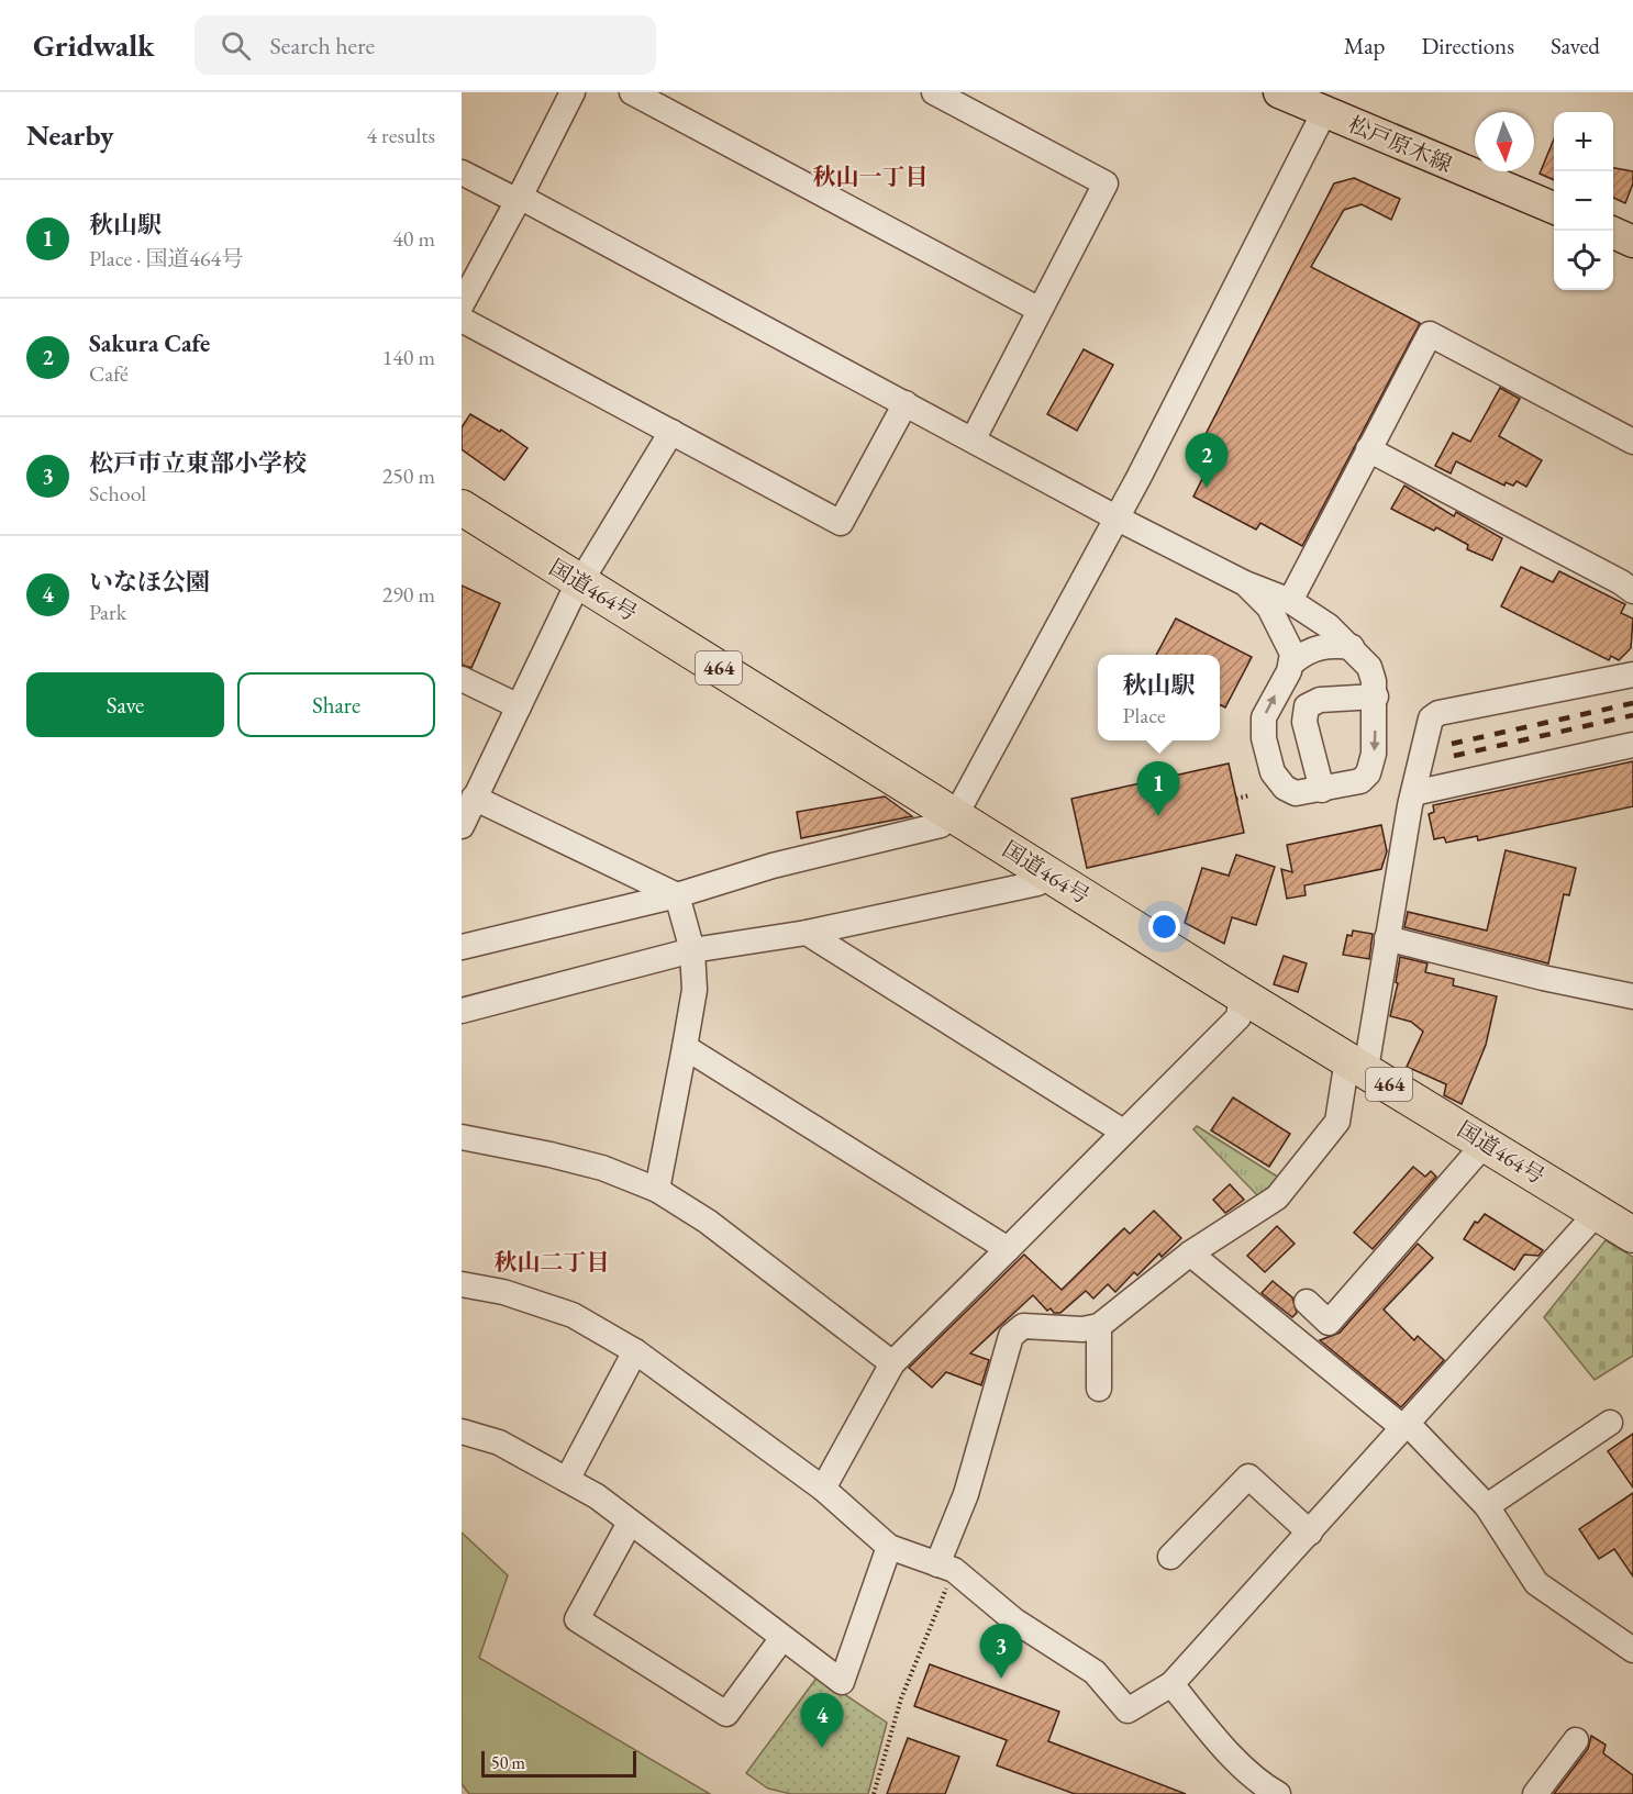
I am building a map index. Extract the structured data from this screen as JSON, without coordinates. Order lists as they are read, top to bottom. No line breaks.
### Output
{"streets":{"highway":["国道464号","464"],"main road":["松戸原木線"]},"districts":["秋山一丁目","秋山二丁目"],"scale_bar":"50 m","north":"bottom","page":{"header":"Gridwalk","search":"Search here","nav":["Map","Directions","Saved"],"heading":["Nearby","4 results"],"map_buttons":["+","−"],"list":[{"mark":"1","name":"秋山駅","note":"Place · 国道464号","value":"40 m"},{"mark":"2","name":"Sakura Cafe","note":"Café","value":"140 m"},{"mark":"3","name":"松戸市立東部小学校","note":"School","value":"250 m"},{"mark":"4","name":"いなほ公園","note":"Park","value":"290 m"}],"pins":["2","1","3","4"],"buttons":["Save","Share"],"popup":["秋山駅","Place"],"scale":"50 m"}}
